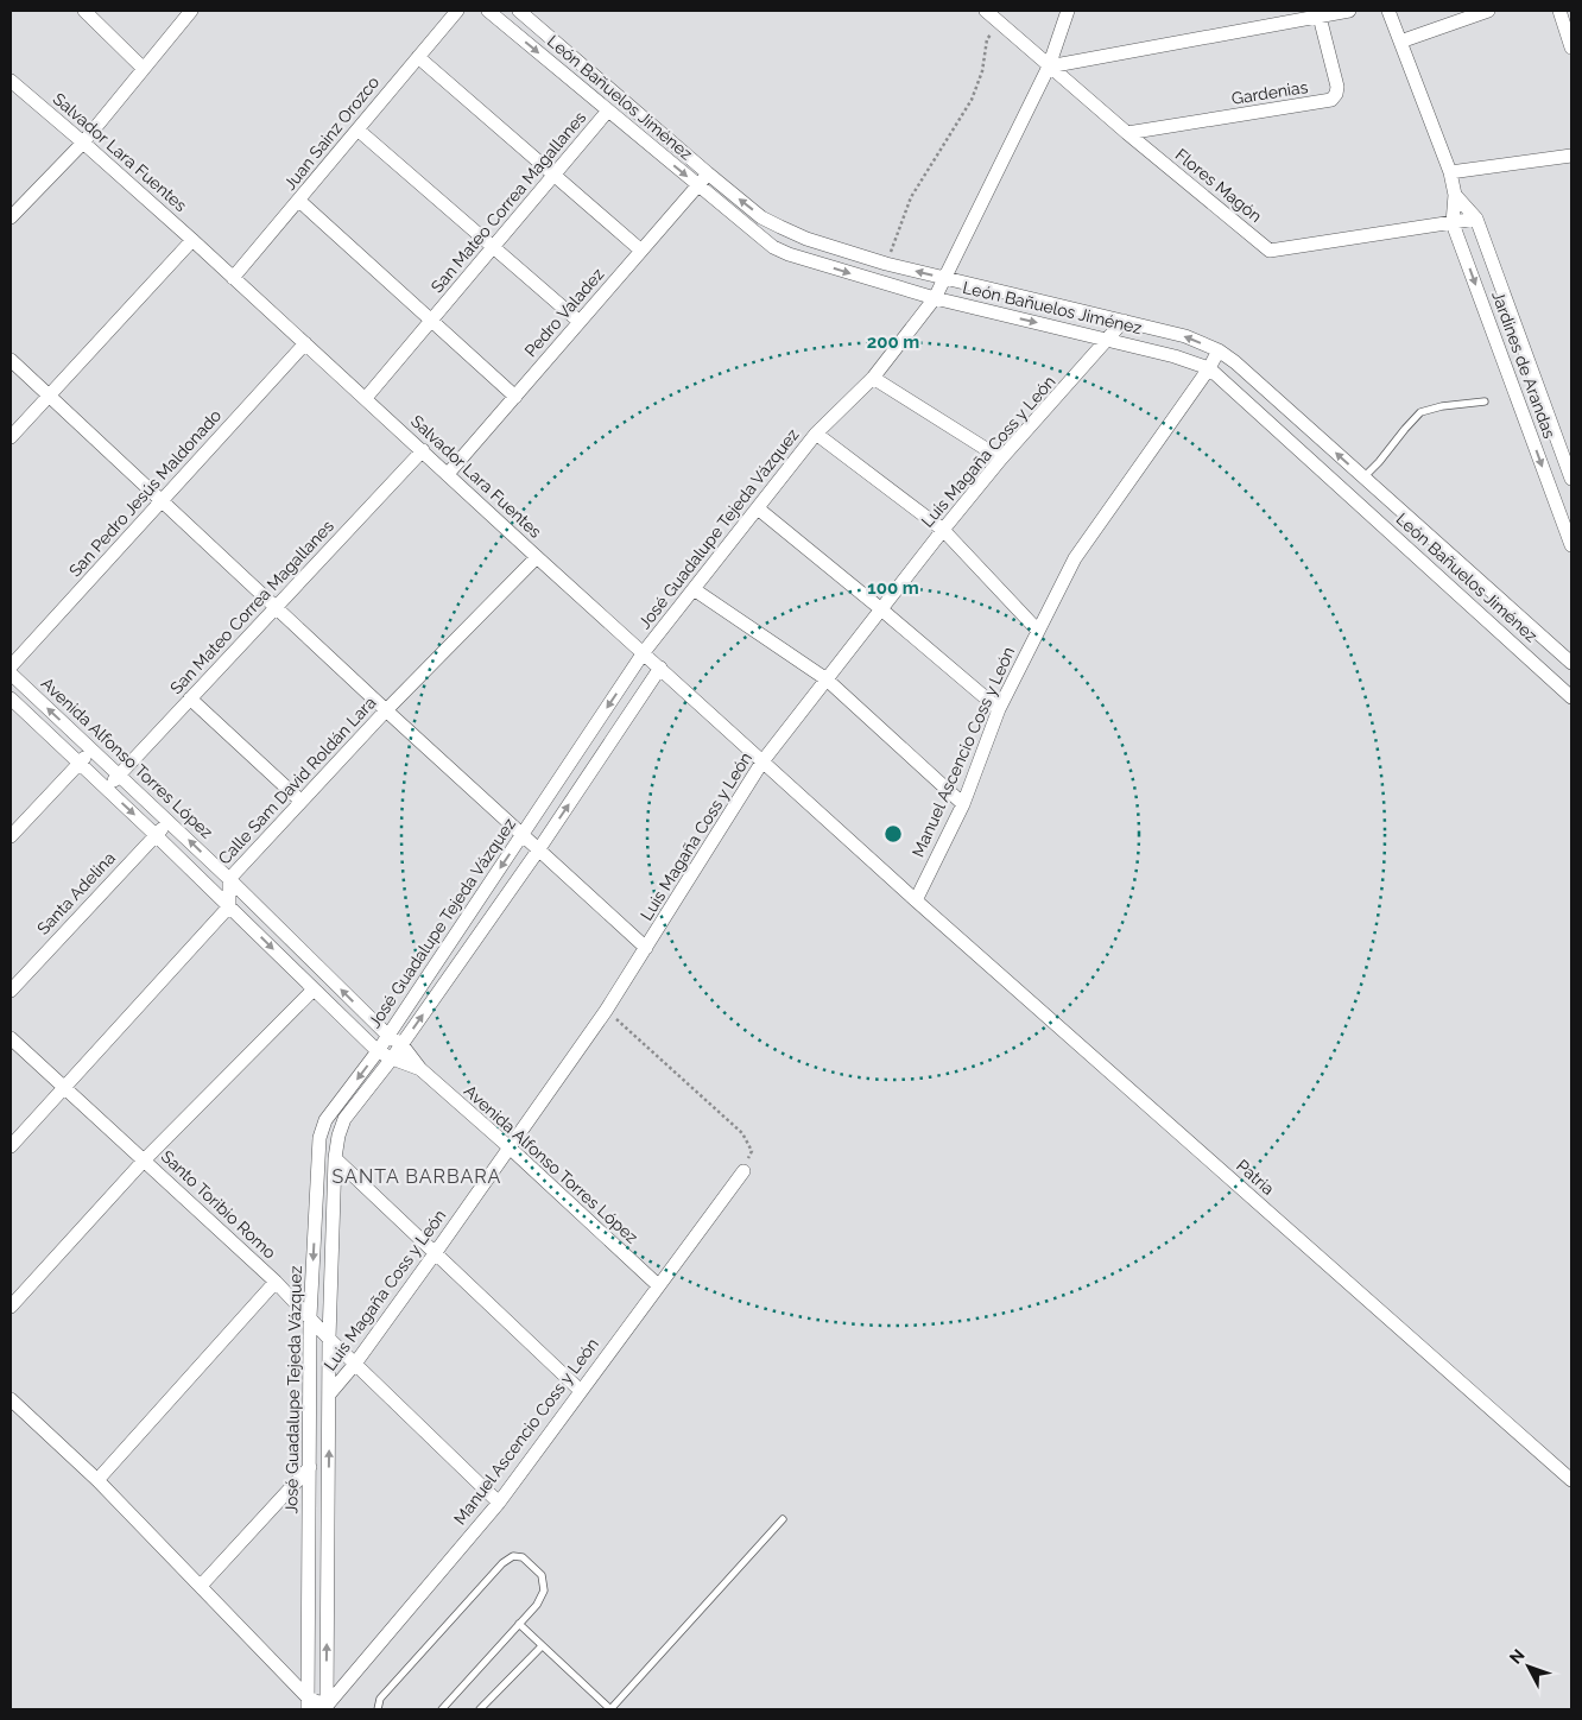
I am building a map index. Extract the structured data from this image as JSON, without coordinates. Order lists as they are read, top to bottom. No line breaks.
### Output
{"streets":{"street":["Gardenias","León Bañuelos Jiménez","Juan Sainz Orozco","Salvador Lara Fuentes","Flores Magón","San Mateo Correa Magallanes","Pedro Valadez","Jardines de Arandas","Luis Magaña Coss y León","San Pedro Jesús Maldonado","José Guadalupe Tejeda Vázquez","Manuel Ascencio Coss y León","Avenida Alfonso Torres López","Calle Sam David Roldán Lara","Santa Adelina","Patria","Santo Toribio Romo"]},"crossings":[["Gardenias","Flores Magón"],["León Bañuelos Jiménez","San Mateo Correa Magallanes"],["León Bañuelos Jiménez","Pedro Valadez"],["León Bañuelos Jiménez","Luis Magaña Coss y León"],["León Bañuelos Jiménez","José Guadalupe Tejeda Vázquez"],["León Bañuelos Jiménez","Manuel Ascencio Coss y León"],["Juan Sainz Orozco","Salvador Lara Fuentes"],["Salvador Lara Fuentes","San Mateo Correa Magallanes"],["Salvador Lara Fuentes","Pedro Valadez"],["Salvador Lara Fuentes","Luis Magaña Coss y León"],["Salvador Lara Fuentes","San Pedro Jesús Maldonado"],["Salvador Lara Fuentes","José Guadalupe Tejeda Vázquez"],["Salvador Lara Fuentes","Manuel Ascencio Coss y León"],["Salvador Lara Fuentes","Calle Sam David Roldán Lara"],["Salvador Lara Fuentes","Patria"],["Flores Magón","Jardines de Arandas"],["Flores Magón","José Guadalupe Tejeda Vázquez"],["San Mateo Correa Magallanes","Avenida Alfonso Torres López"],["Luis Magaña Coss y León","José Guadalupe Tejeda Vázquez"],["Luis Magaña Coss y León","Avenida Alfonso Torres López"],["Luis Magaña Coss y León","Santo Toribio Romo"],["José Guadalupe Tejeda Vázquez","Manuel Ascencio Coss y León"],["José Guadalupe Tejeda Vázquez","Avenida Alfonso Torres López"],["José Guadalupe Tejeda Vázquez","Santo Toribio Romo"],["Manuel Ascencio Coss y León","Avenida Alfonso Torres López"],["Manuel Ascencio Coss y León","Patria"],["Manuel Ascencio Coss y León","Santo Toribio Romo"],["Avenida Alfonso Torres López","Calle Sam David Roldán Lara"],["Avenida Alfonso Torres López","Santa Adelina"]],"districts":["SANTA BARBARA"],"north":"top left","rings":["200 m","100 m"]}
